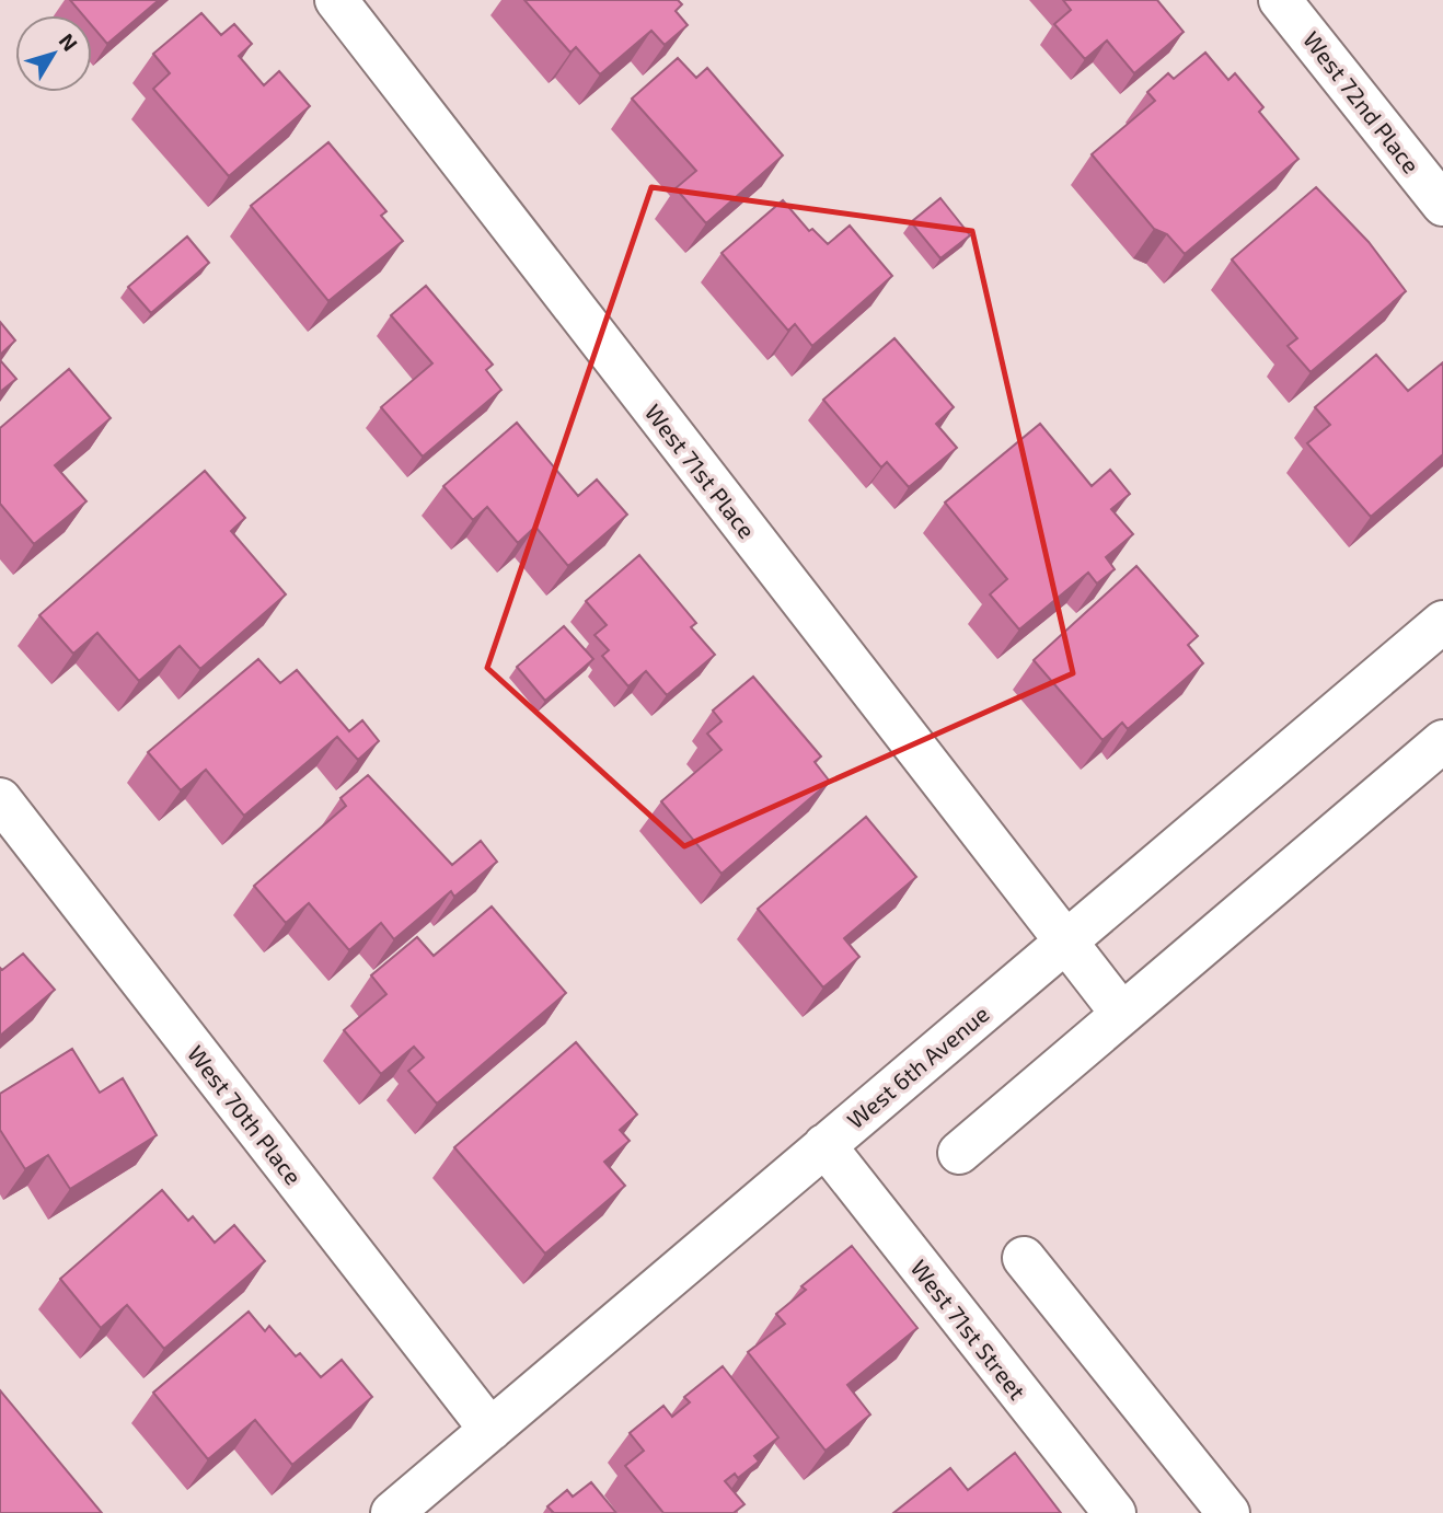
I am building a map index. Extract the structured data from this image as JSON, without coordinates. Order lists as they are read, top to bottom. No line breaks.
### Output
{"streets":{"street":["West 72nd Place","West 71st Place","West 6th Avenue","West 70th Place","West 71st Street"]},"crossings":[["West 71st Place","West 6th Avenue"],["West 6th Avenue","West 70th Place"],["West 6th Avenue","West 71st Street"]],"north":"top right"}
